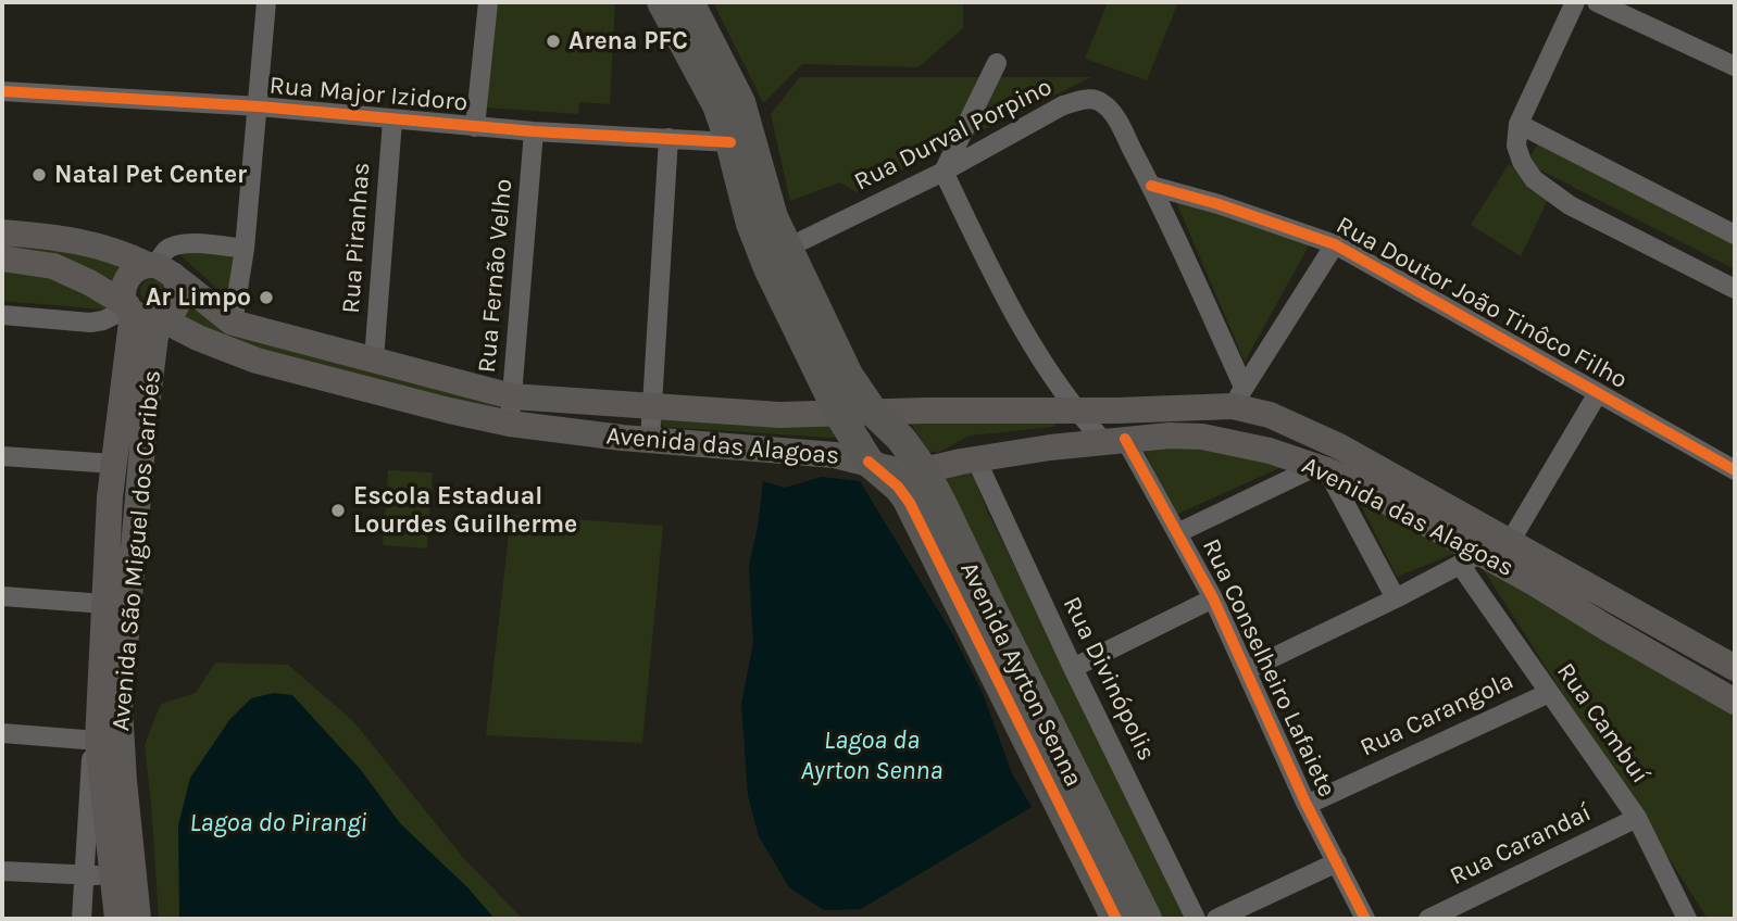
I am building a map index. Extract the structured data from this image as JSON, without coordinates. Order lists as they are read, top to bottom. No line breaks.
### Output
{"streets":{"main road":["Avenida das Alagoas","Avenida São Miguel dos Caribés","Avenida Ayrton Senna"],"street":["Rua Major Izidoro","Rua Durval Porpino","Rua Piranhas","Rua Fernão Velho","Rua Doutor João Tinôco Filho","Rua Conselheiro Lafaiete","Rua Divinópolis","Rua Carangola","Rua Cambuí","Rua Carandaí"]},"crossings":[["Rua Major Izidoro","Rua Piranhas"],["Rua Major Izidoro","Rua Fernão Velho"],["Rua Major Izidoro","Avenida Ayrton Senna"],["Rua Durval Porpino","Rua Doutor João Tinôco Filho"],["Rua Durval Porpino","Rua Conselheiro Lafaiete"],["Rua Piranhas","Avenida das Alagoas"],["Rua Fernão Velho","Avenida das Alagoas"],["Avenida das Alagoas","Avenida São Miguel dos Caribés"],["Avenida das Alagoas","Rua Conselheiro Lafaiete"],["Avenida das Alagoas","Avenida Ayrton Senna"],["Avenida das Alagoas","Rua Divinópolis"],["Avenida das Alagoas","Rua Cambuí"],["Rua Conselheiro Lafaiete","Rua Carangola"],["Rua Carangola","Rua Cambuí"],["Rua Cambuí","Rua Carandaí"]],"water":["Lagoa da Ayrton Senna","Lagoa do Pirangi"],"places":["Arena PFC","Natal Pet Center","Ar Limpo","Escola Estadual Lourdes Guilherme"]}
